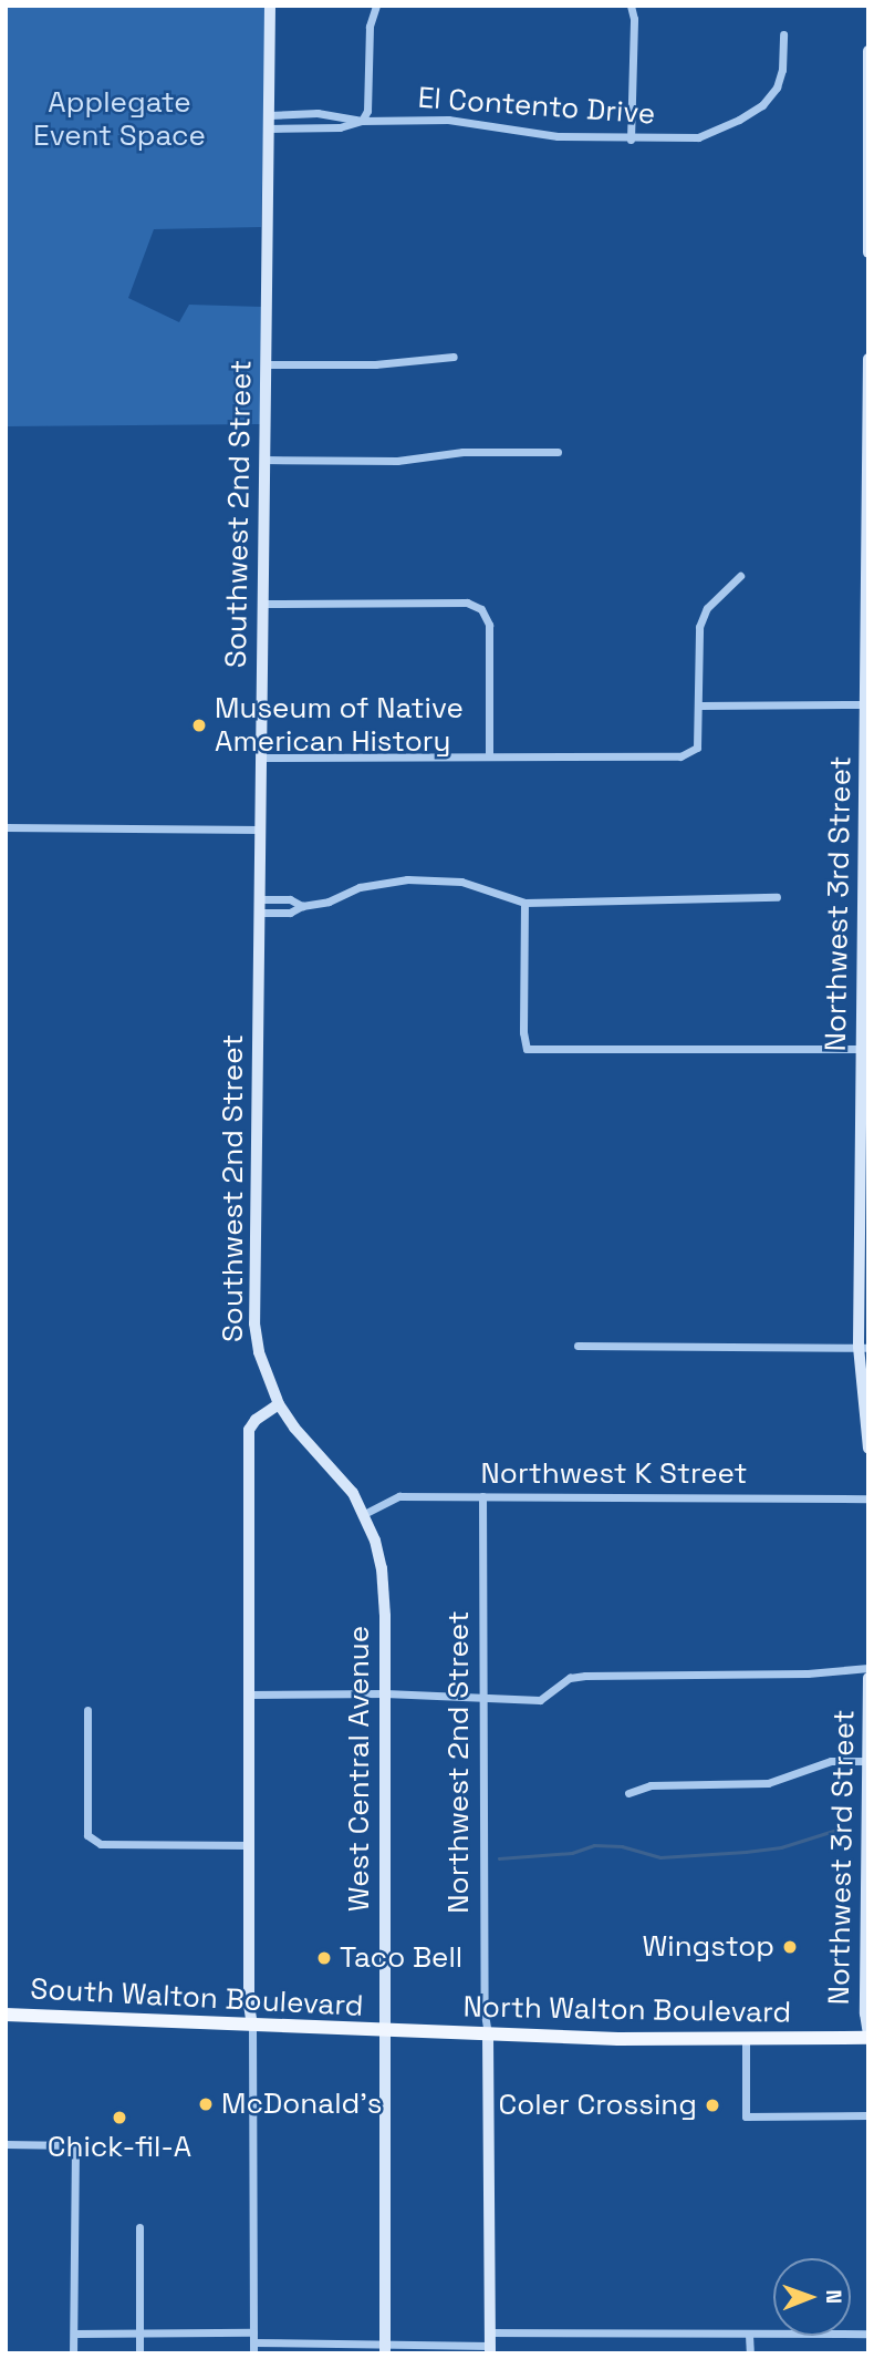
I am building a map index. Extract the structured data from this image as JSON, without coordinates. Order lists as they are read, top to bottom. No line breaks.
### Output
{"streets":{"main road":["South Walton Boulevard","North Walton Boulevard"],"street":["El Contento Drive","Southwest 2nd Street","Northwest 3rd Street","Northwest K Street","Northwest 2nd Street","West Central Avenue"]},"crossings":[["El Contento Drive","Southwest 2nd Street"],["Southwest 2nd Street","West Central Avenue"],["Northwest 3rd Street","North Walton Boulevard"],["Northwest K Street","Northwest 2nd Street"],["Northwest K Street","West Central Avenue"],["Northwest 2nd Street","North Walton Boulevard"],["West Central Avenue","South Walton Boulevard"],["West Central Avenue","North Walton Boulevard"],["South Walton Boulevard","North Walton Boulevard"]],"parks":["Applegate Event Space"],"places":["Museum of Native American History","Wingstop","Taco Bell","McDonald's","Coler Crossing","Chick-fil-A"],"north":"right"}
